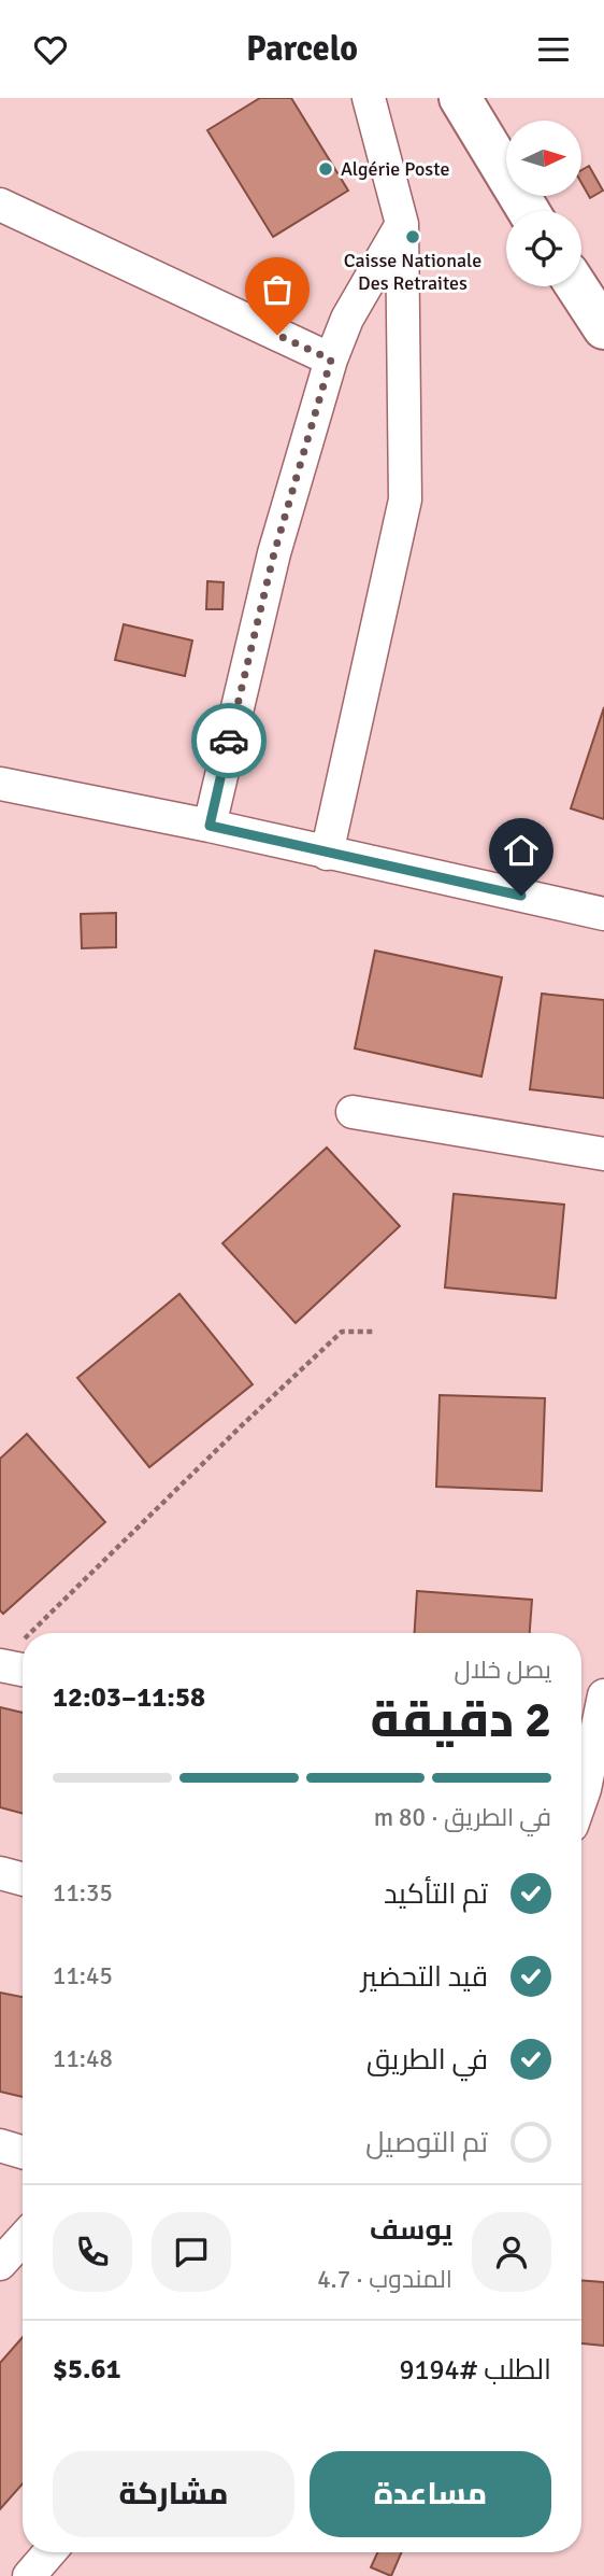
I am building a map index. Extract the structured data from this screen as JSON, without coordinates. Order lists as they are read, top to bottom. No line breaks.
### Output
{"places":["Algérie Poste","Caisse Nationale Des Retraites"],"north":"right","page":{"header":"Parcelo","heading":["2 دقيقة","يصل خلال","11:58–12:03"],"panel":["يوسف","المندوب · 4.7","الطلب #9194","$5.61"],"bar":"في الطريق · 80 m","list":[["تم التأكيد","11:35"],["قيد التحضير","11:45"],["في الطريق","11:48"],"تم التوصيل"],"buttons":["مساعدة","مشاركة"]}}
